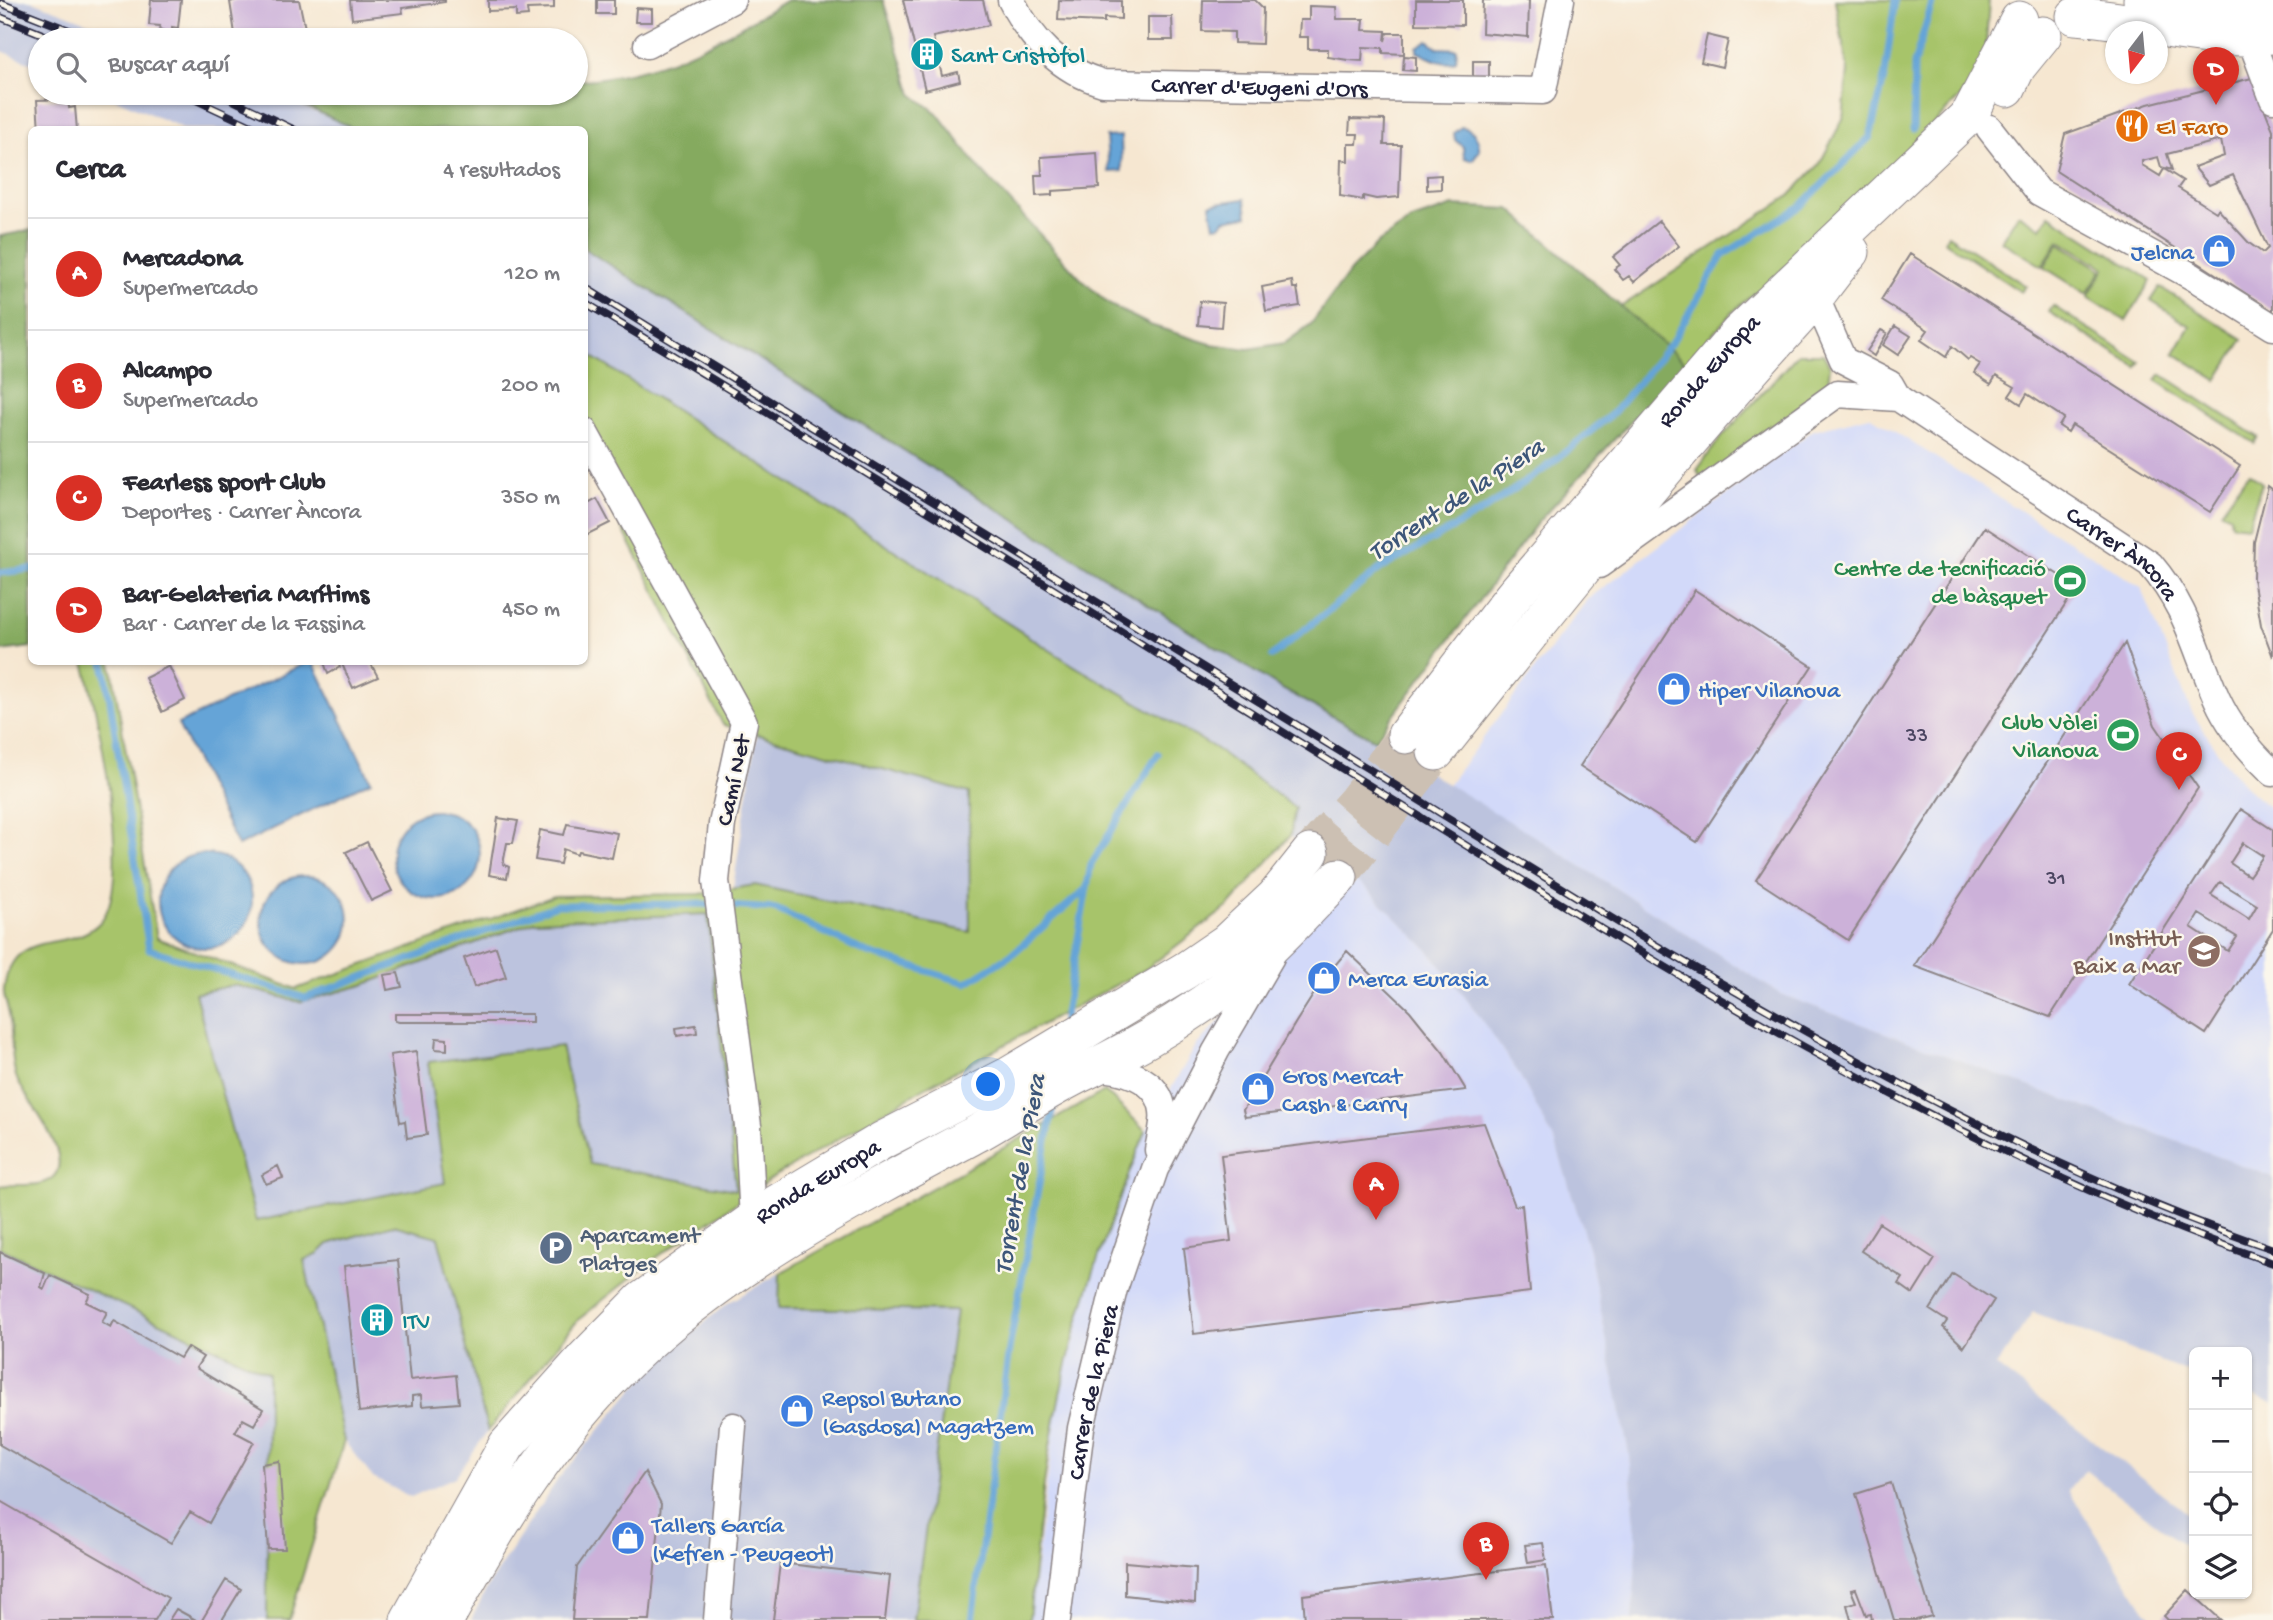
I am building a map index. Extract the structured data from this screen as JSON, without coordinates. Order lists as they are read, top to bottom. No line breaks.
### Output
{"streets":{"street":["Carrer d'Eugeni d'Ors","Ronda Europa","Carrer Àncora","Camí Net","Carrer de la Piera"]},"crossings":[["Ronda Europa","Camí Net"],["Ronda Europa","Carrer de la Piera"]],"water":["Torrent de la Piera"],"places":{"building":["Sant Cristòfol","ITV"],"restaurant":["El Faro"],"shop":["Jelcna","Hiper Vilanova","Merca Eurasia","Gros Mercat Cash & Carry","Repsol Butano (Gasdosa) Magatzem","Tallers García (Kefren - Peugeot)"],"sports":["Centre de tecnificació de bàsquet","Club Vòlei Vilanova"],"school or university":["Institut Baix a Mar"],"parking":["Aparcament Platges"]},"house_numbers":["33","31"],"north":"bottom","page":{"search":"Buscar aquí","pins":["D","C","A","B"],"heading":["Cerca","4 resultados"],"list":[{"mark":"A","name":"Mercadona","note":"Supermercado","value":"120 m"},{"mark":"B","name":"Alcampo","note":"Supermercado","value":"200 m"},{"mark":"C","name":"Fearless sport Club","note":"Deportes · Carrer Àncora","value":"350 m"},{"mark":"D","name":"Bar-Gelateria Marítims","note":"Bar · Carrer de la Fassina","value":"450 m"}],"map_buttons":["+","−"]}}
